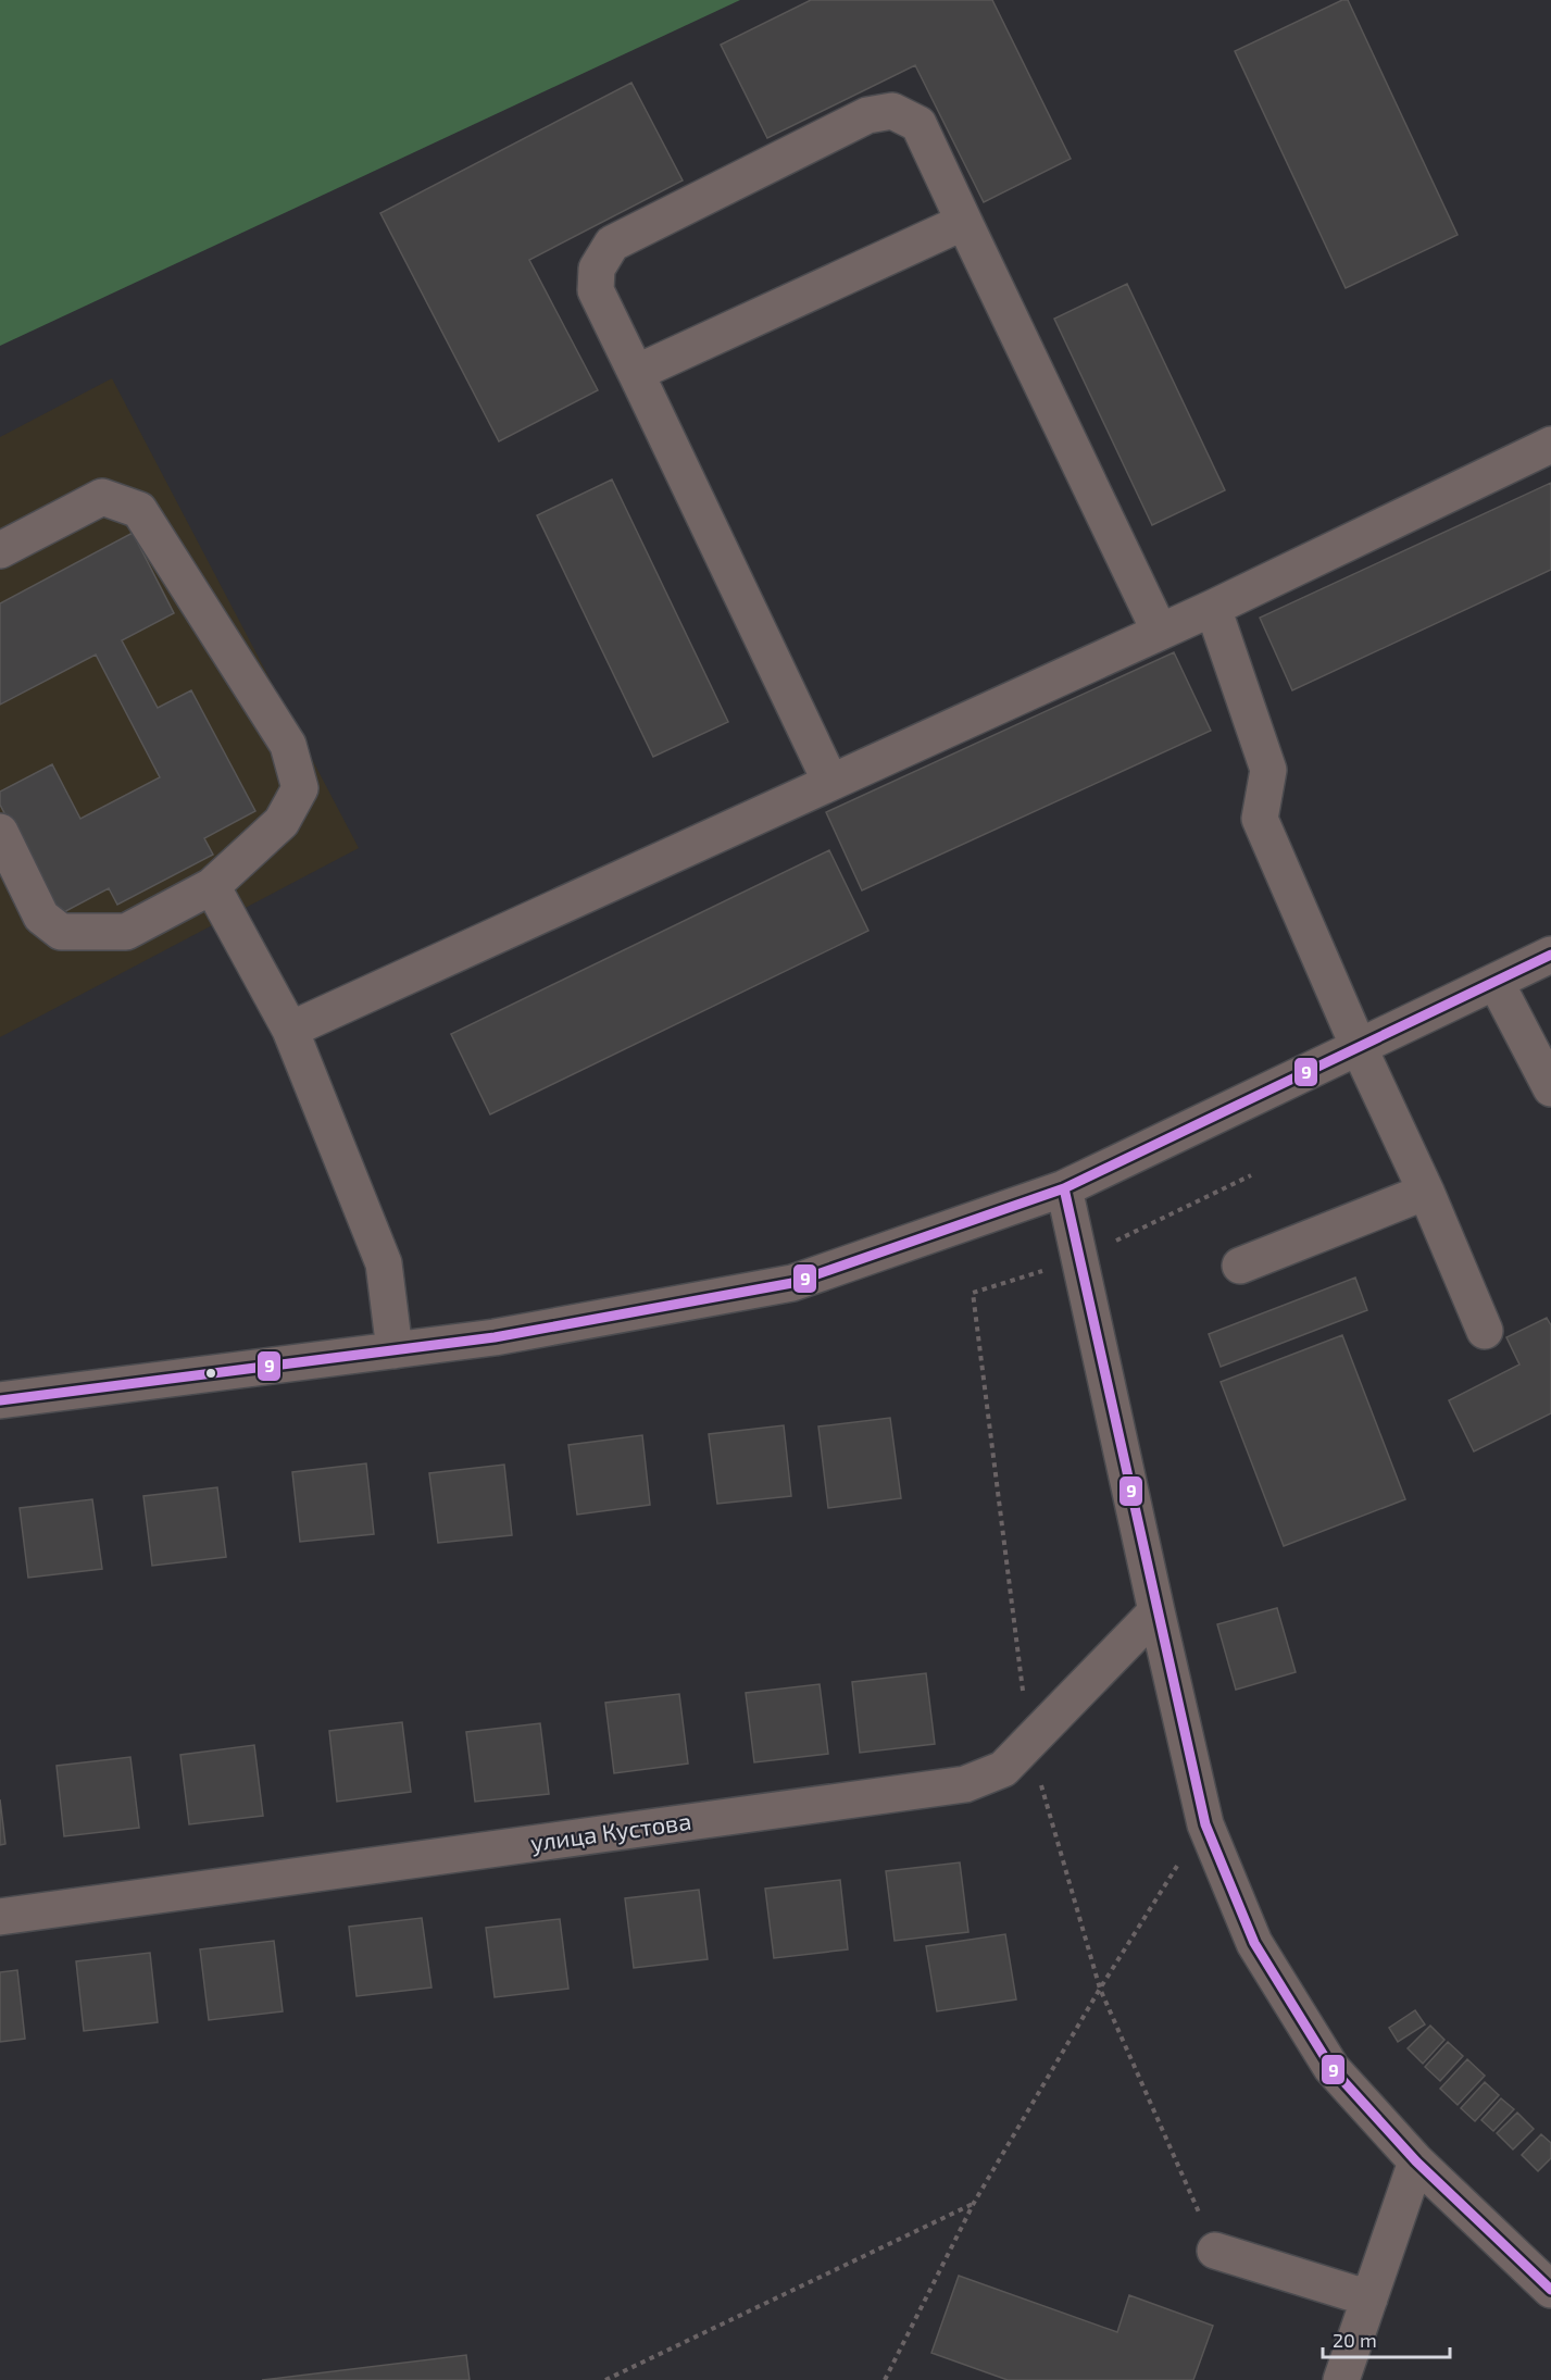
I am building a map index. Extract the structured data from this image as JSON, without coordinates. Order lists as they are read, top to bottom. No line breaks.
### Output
{"streets":{"street":["улица Кустова"]},"lines":["transit line 9"],"scale_bar":"20 m"}
